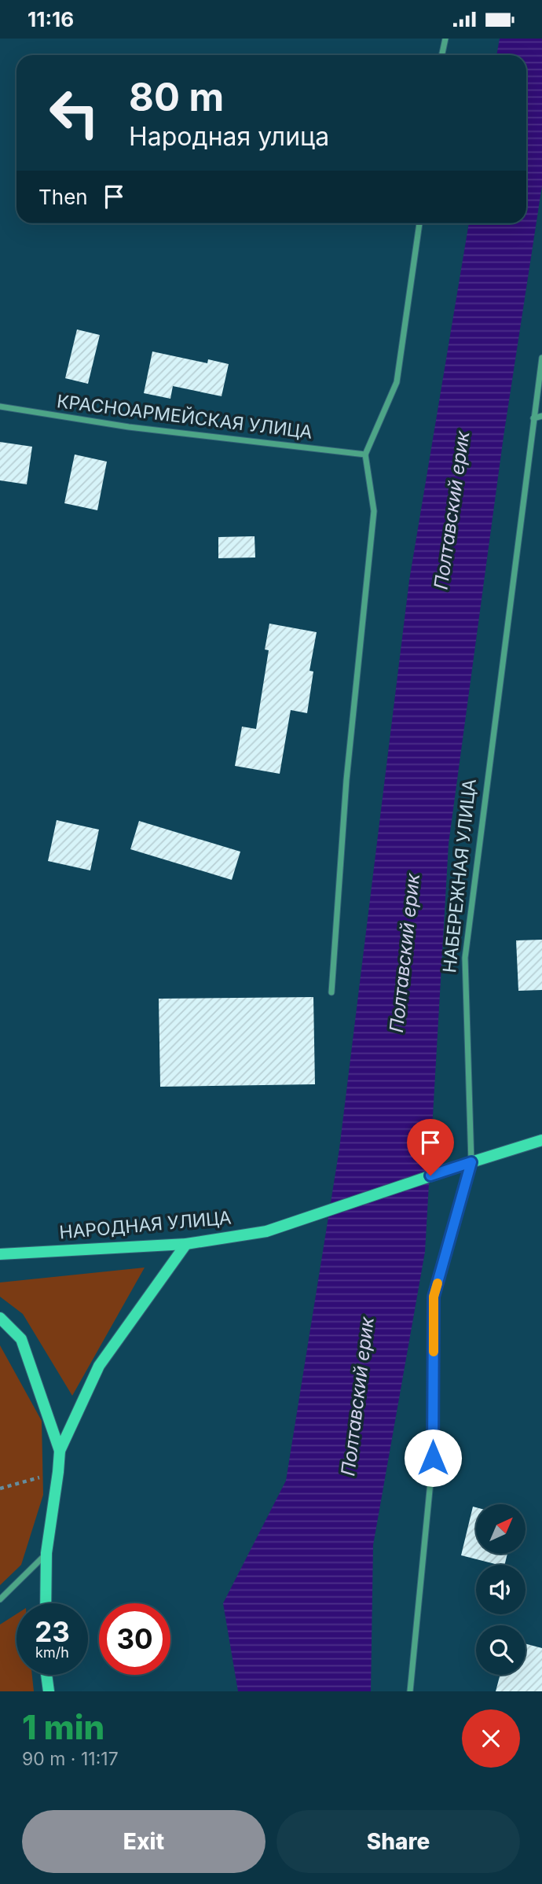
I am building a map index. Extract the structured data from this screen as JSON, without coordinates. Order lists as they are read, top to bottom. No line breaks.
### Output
{"streets":{"street":["КРАСНОАРМЕЙСКАЯ УЛИЦА","НАБЕРЕЖНАЯ УЛИЦА","НАРОДНАЯ УЛИЦА"]},"crossings":[["НАБЕРЕЖНАЯ УЛИЦА","НАРОДНАЯ УЛИЦА"]],"water":["Полтавский ерик"],"north":"top right","page":{"status":"11:16","turn":["80 m","Народная улица"],"then":"Then","speed":"23 km/h","limit":"30","heading":["1 min","90 m · 11:17"],"buttons":["Exit","Share"]}}
